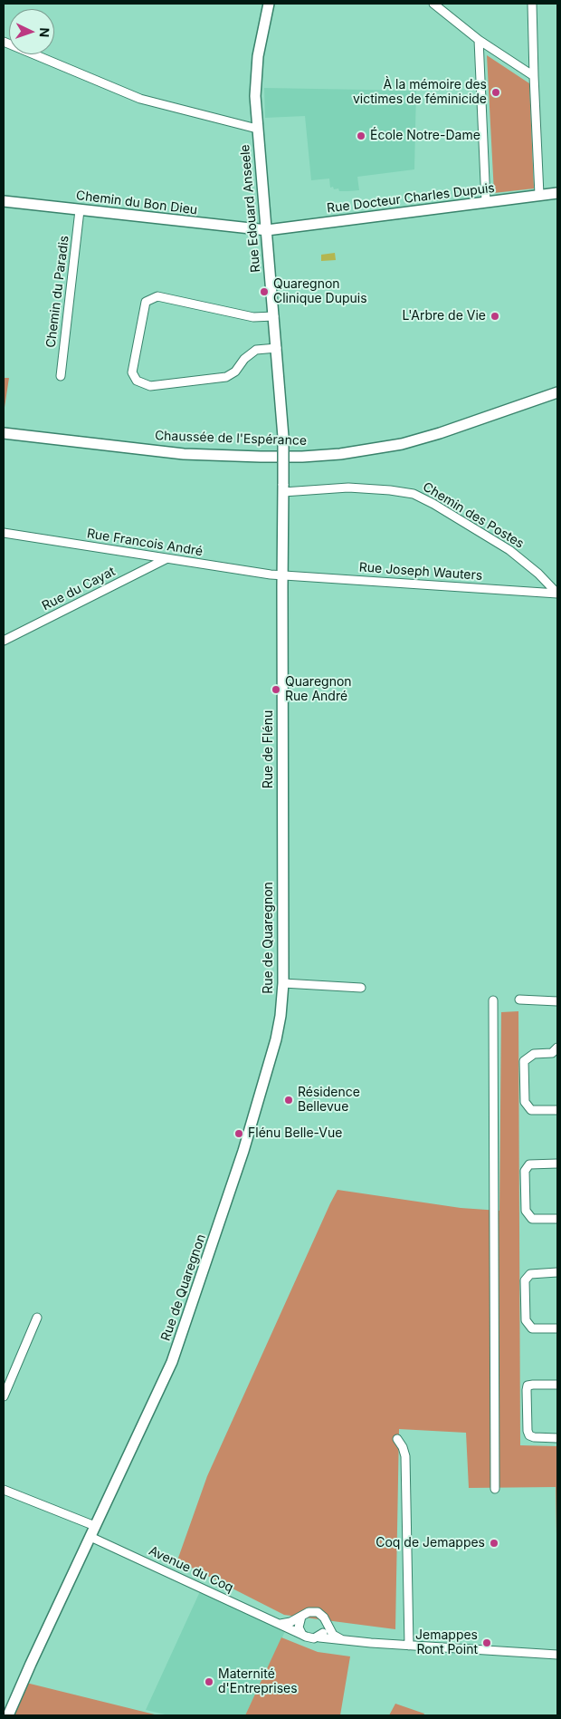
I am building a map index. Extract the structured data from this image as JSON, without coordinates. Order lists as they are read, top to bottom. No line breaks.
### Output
{"streets":{"street":["Rue Docteur Charles Dupuis","Chemin du Bon Dieu","Rue Edouard Anseele","Chemin du Paradis","Chaussée de l'Espérance","Chemin des Postes","Rue Francois André","Rue Joseph Wauters","Rue du Cayat","Rue de Flénu","Rue de Quaregnon","Avenue du Coq"]},"crossings":[["Rue Docteur Charles Dupuis","Chemin du Bon Dieu"],["Rue Docteur Charles Dupuis","Rue Edouard Anseele"],["Chemin du Bon Dieu","Rue Edouard Anseele"],["Chemin du Bon Dieu","Chemin du Paradis"],["Rue Edouard Anseele","Chemin des Postes"],["Rue Edouard Anseele","Rue Francois André"],["Rue Edouard Anseele","Rue Joseph Wauters"],["Rue Edouard Anseele","Rue de Flénu"],["Chemin des Postes","Rue Joseph Wauters"],["Rue Francois André","Rue Joseph Wauters"],["Rue Francois André","Rue du Cayat"],["Rue Francois André","Rue de Flénu"],["Rue Joseph Wauters","Rue de Flénu"],["Rue de Flénu","Rue de Quaregnon"],["Rue de Quaregnon","Avenue du Coq"]],"places":["À la mémoire des victimes de féminicide","École Notre-Dame","Quaregnon Clinique Dupuis","L'Arbre de Vie","Quaregnon Rue André","Résidence Bellevue","Flénu Belle-Vue","Coq de Jemappes","Jemappes Ront Point","Maternité d'Entreprises"],"north":"right"}
